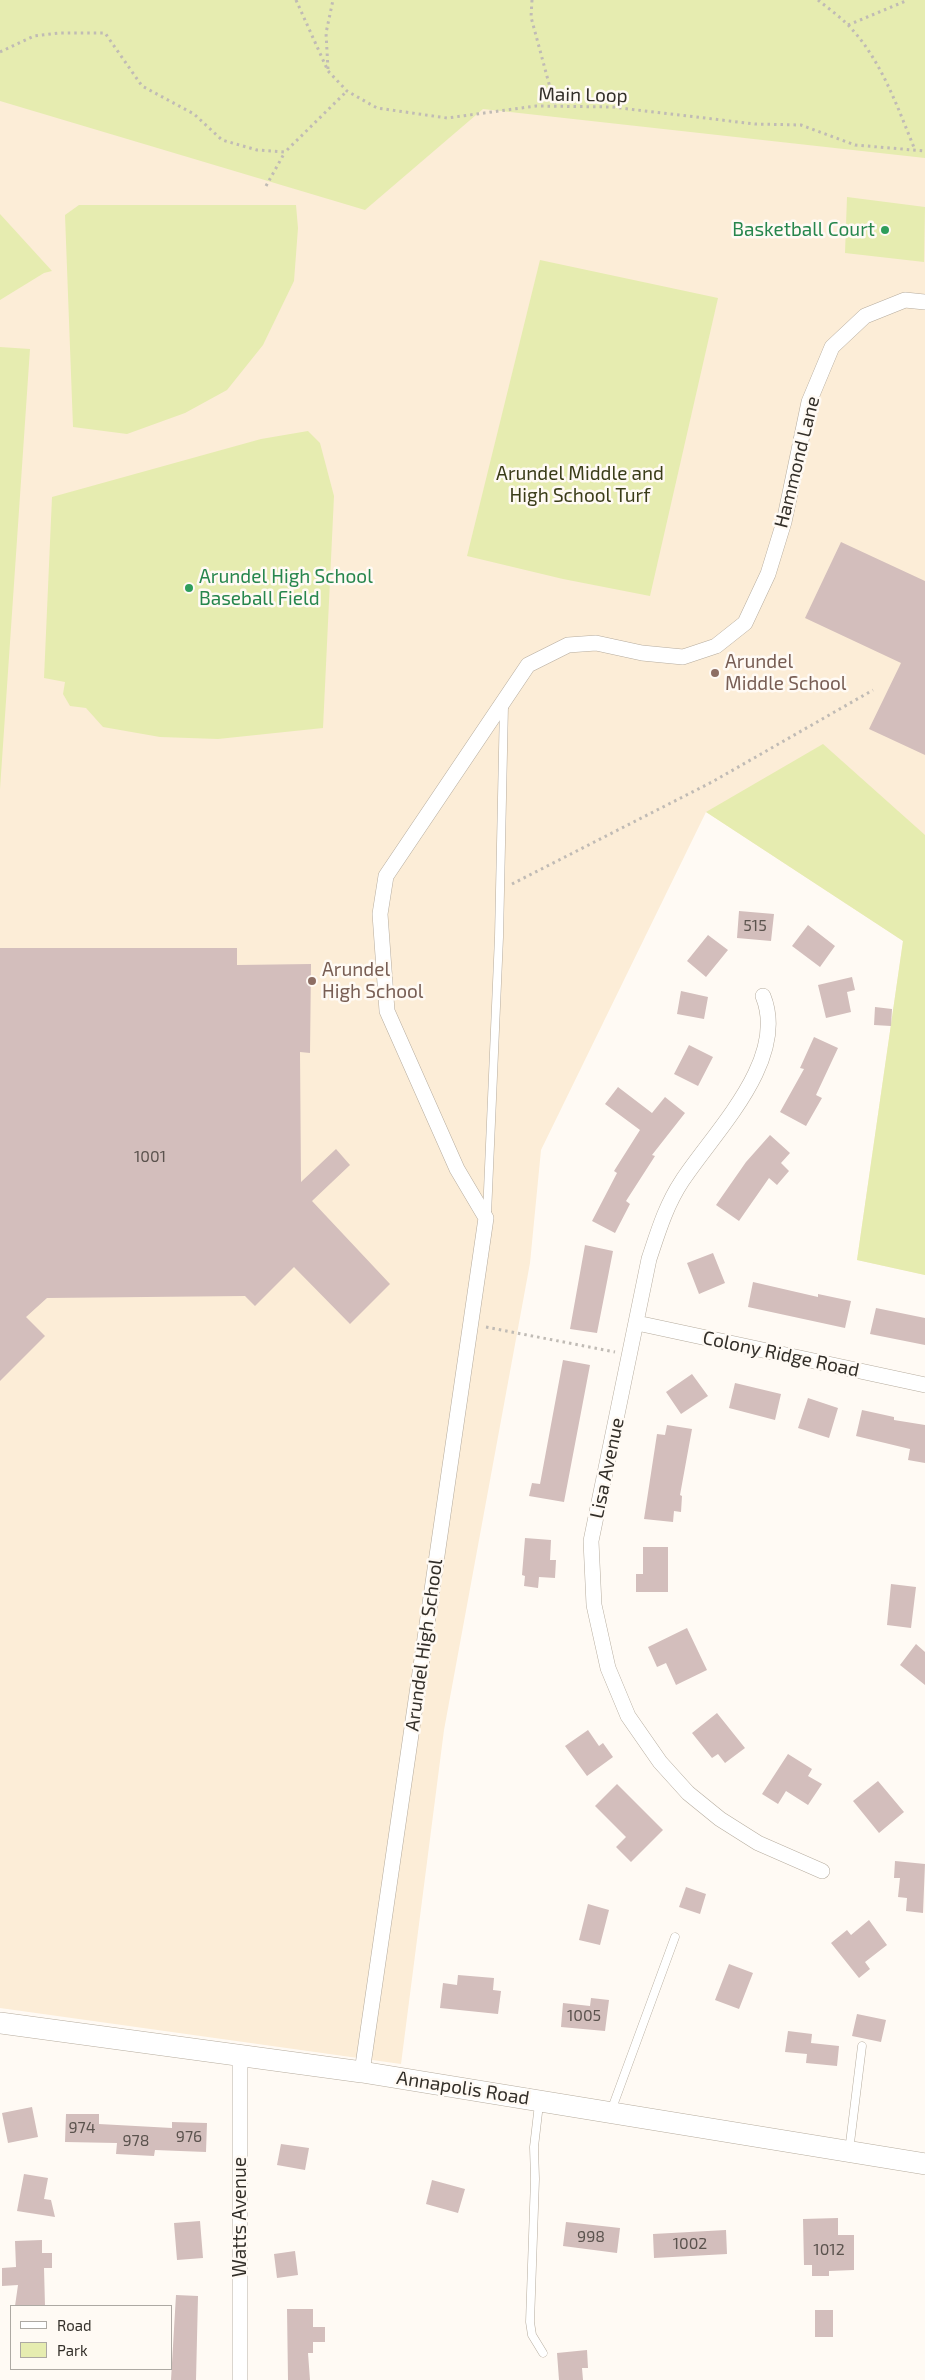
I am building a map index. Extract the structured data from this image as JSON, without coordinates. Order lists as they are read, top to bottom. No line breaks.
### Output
{"streets":{"main road":["Annapolis Road"],"street":["Hammond Lane","Colony Ridge Road","Lisa Avenue","Arundel High School","Watts Avenue"],"path":["Main Loop"]},"crossings":[["Hammond Lane","Arundel High School"],["Colony Ridge Road","Lisa Avenue"],["Arundel High School","Annapolis Road"],["Annapolis Road","Watts Avenue"]],"parks":["Arundel Middle and High School Turf"],"places":["Basketball Court","Arundel High School Baseball Field","Arundel Middle School","Arundel High School"],"house_numbers":["515","1001","1005","974","976","978","998","1002","1012"],"legend":["Road","Park"]}
